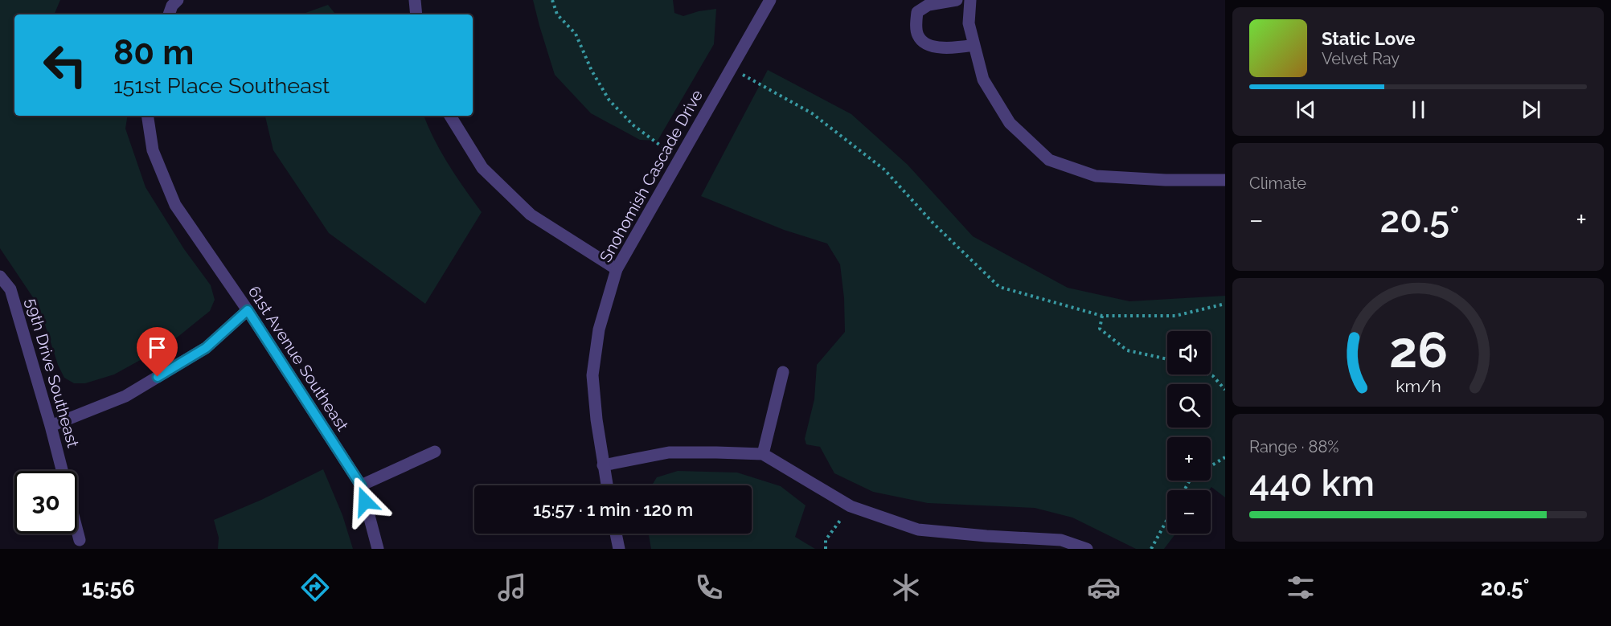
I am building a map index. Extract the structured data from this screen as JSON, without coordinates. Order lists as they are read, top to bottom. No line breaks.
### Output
{"streets":{"street":["Snohomish Cascade Drive","61st Avenue Southeast","59th Drive Southeast"]},"page":{"turn":["80 m","151st Place Southeast"],"song":["Static Love","Velvet Ray"],"tile":["Climate",["Range · 88%","440 km"]],"heat":["−","20.5°","+"],"map_buttons":["+","−"],"limit":"30","trip":"15:57 · 1 min · 120 m","tabs":["15:56","20.5°"],"gauge":["26","km/h"]}}
